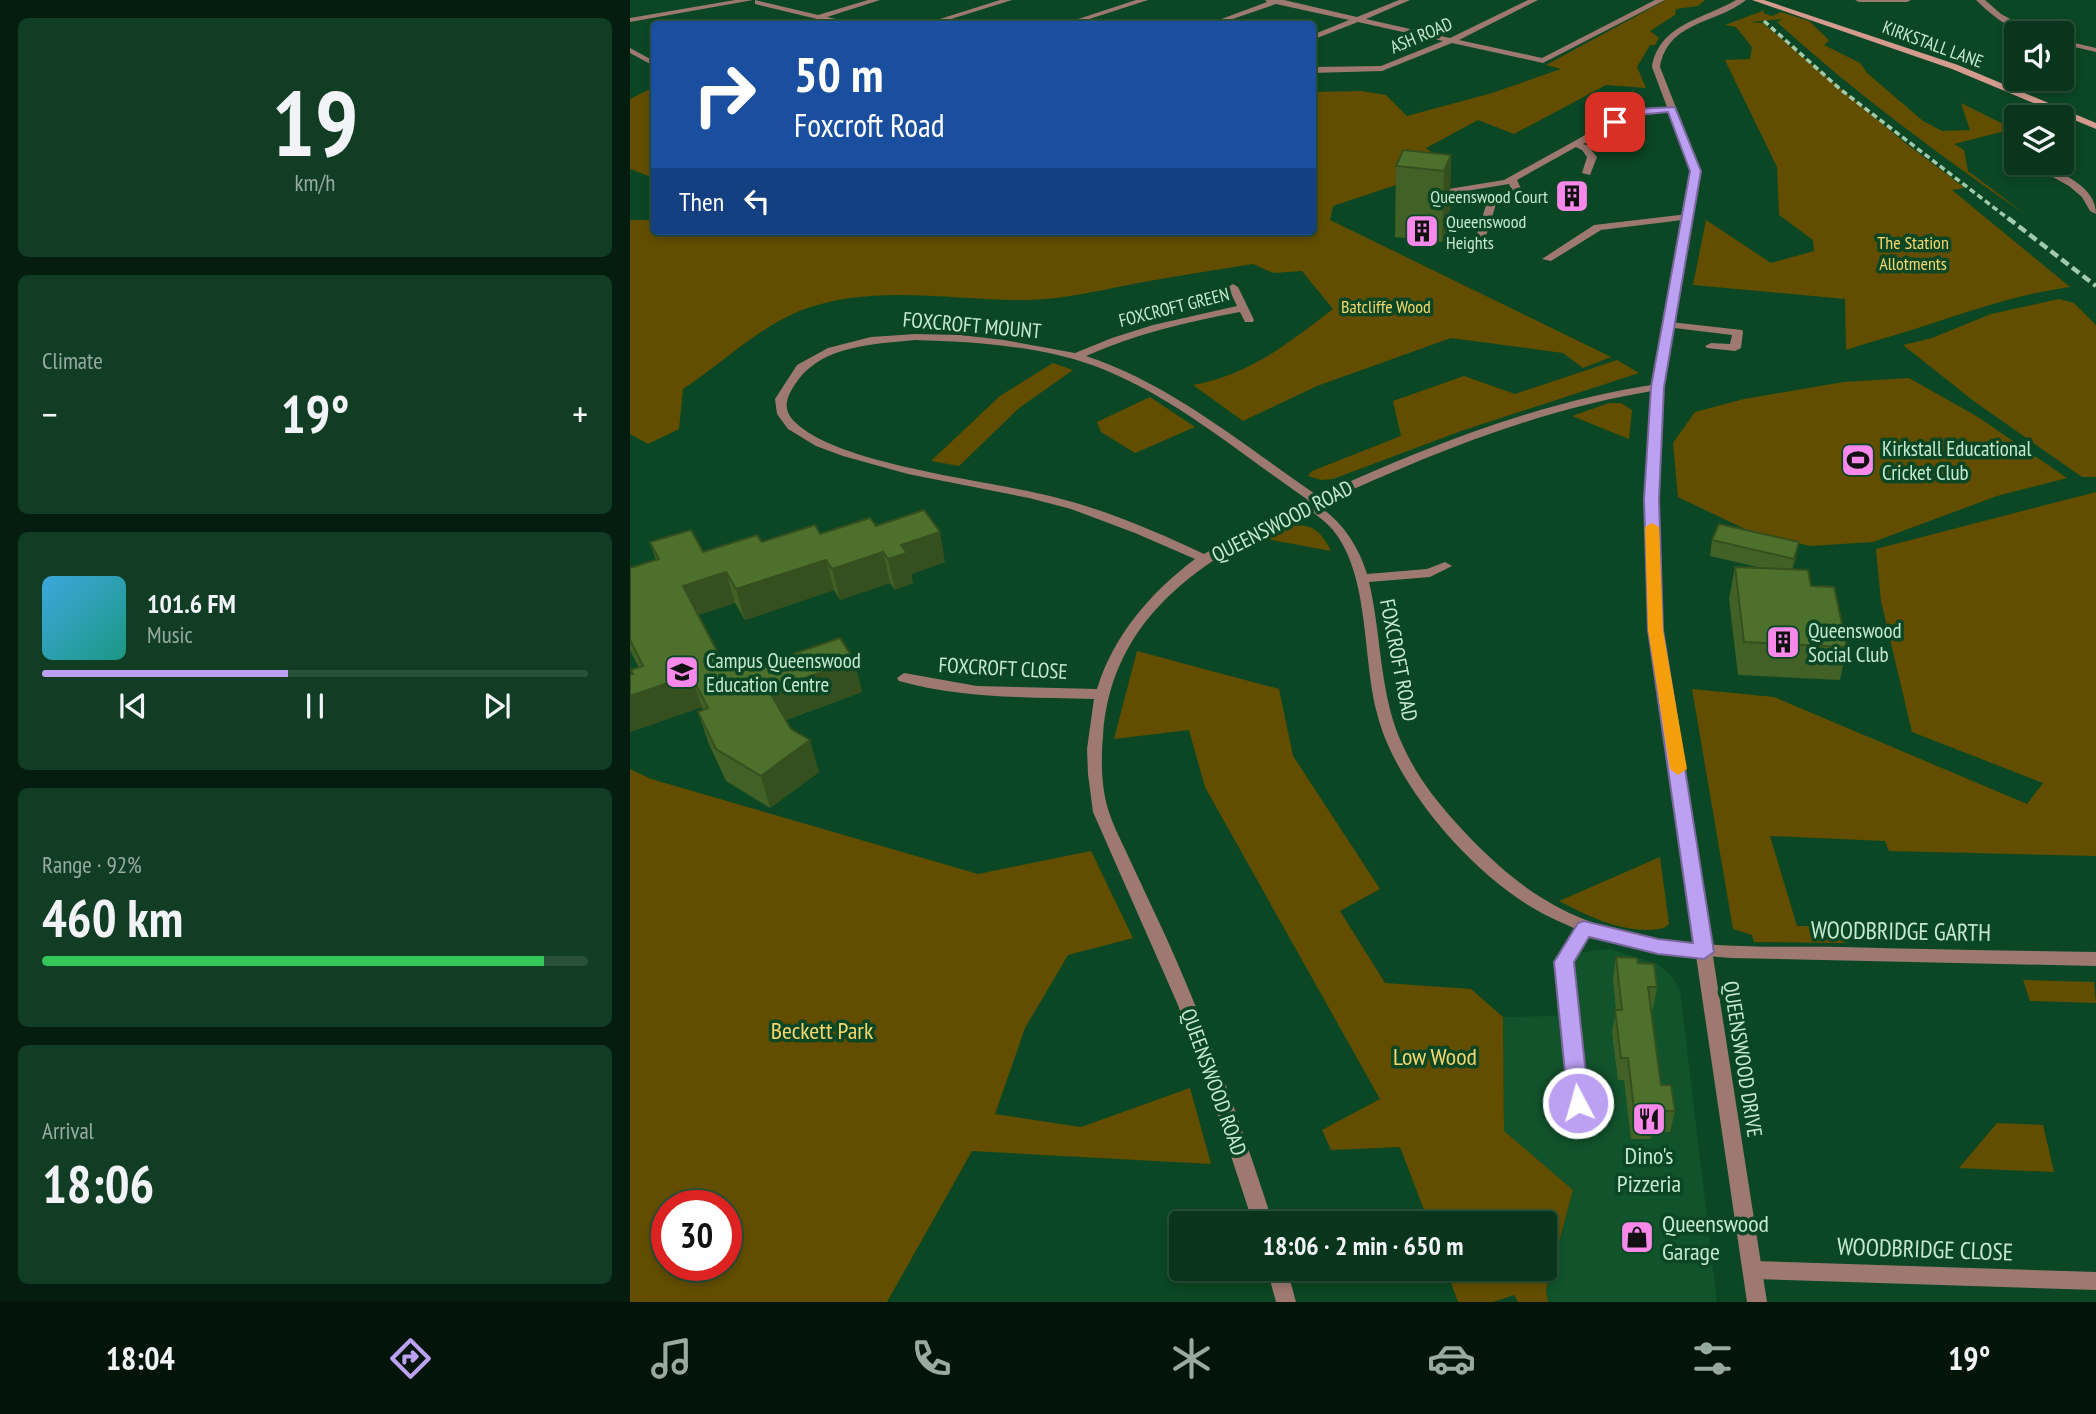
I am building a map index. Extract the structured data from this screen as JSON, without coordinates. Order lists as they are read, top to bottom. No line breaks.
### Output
{"streets":{"main road":["KIRKSTALL LANE"],"street":["ASH ROAD","FOXCROFT GREEN","FOXCROFT MOUNT","QUEENSWOOD ROAD","FOXCROFT ROAD","FOXCROFT CLOSE","WOODBRIDGE GARTH","QUEENSWOOD DRIVE","WOODBRIDGE CLOSE"]},"crossings":[["FOXCROFT GREEN","FOXCROFT MOUNT"],["FOXCROFT MOUNT","QUEENSWOOD ROAD"],["FOXCROFT MOUNT","FOXCROFT ROAD"],["QUEENSWOOD ROAD","FOXCROFT ROAD"],["QUEENSWOOD ROAD","FOXCROFT CLOSE"],["QUEENSWOOD ROAD","QUEENSWOOD DRIVE"],["FOXCROFT ROAD","WOODBRIDGE GARTH"],["FOXCROFT ROAD","QUEENSWOOD DRIVE"],["WOODBRIDGE GARTH","QUEENSWOOD DRIVE"],["QUEENSWOOD DRIVE","WOODBRIDGE CLOSE"]],"parks":["The Station Allotments","Batcliffe Wood","Beckett Park","Low Wood"],"places":{"building":["Queenswood Court","Queenswood Heights","Queenswood Social Club"],"sports":["Kirkstall Educational Cricket Club"],"school or university":["Campus Queenswood Education Centre"],"restaurant":["Dino's Pizzeria"],"shop":["Queenswood Garage"]},"page":{"tile":[["19","km/h"],"Climate",["Range · 92%","460 km"],["Arrival","18:06"]],"turn":["50 m","Foxcroft Road"],"then":"Then","heat":["−","19°","+"],"song":["101.6 FM","Music"],"limit":"30","trip":"18:06 · 2 min · 650 m","tabs":["18:04","19°"]}}
